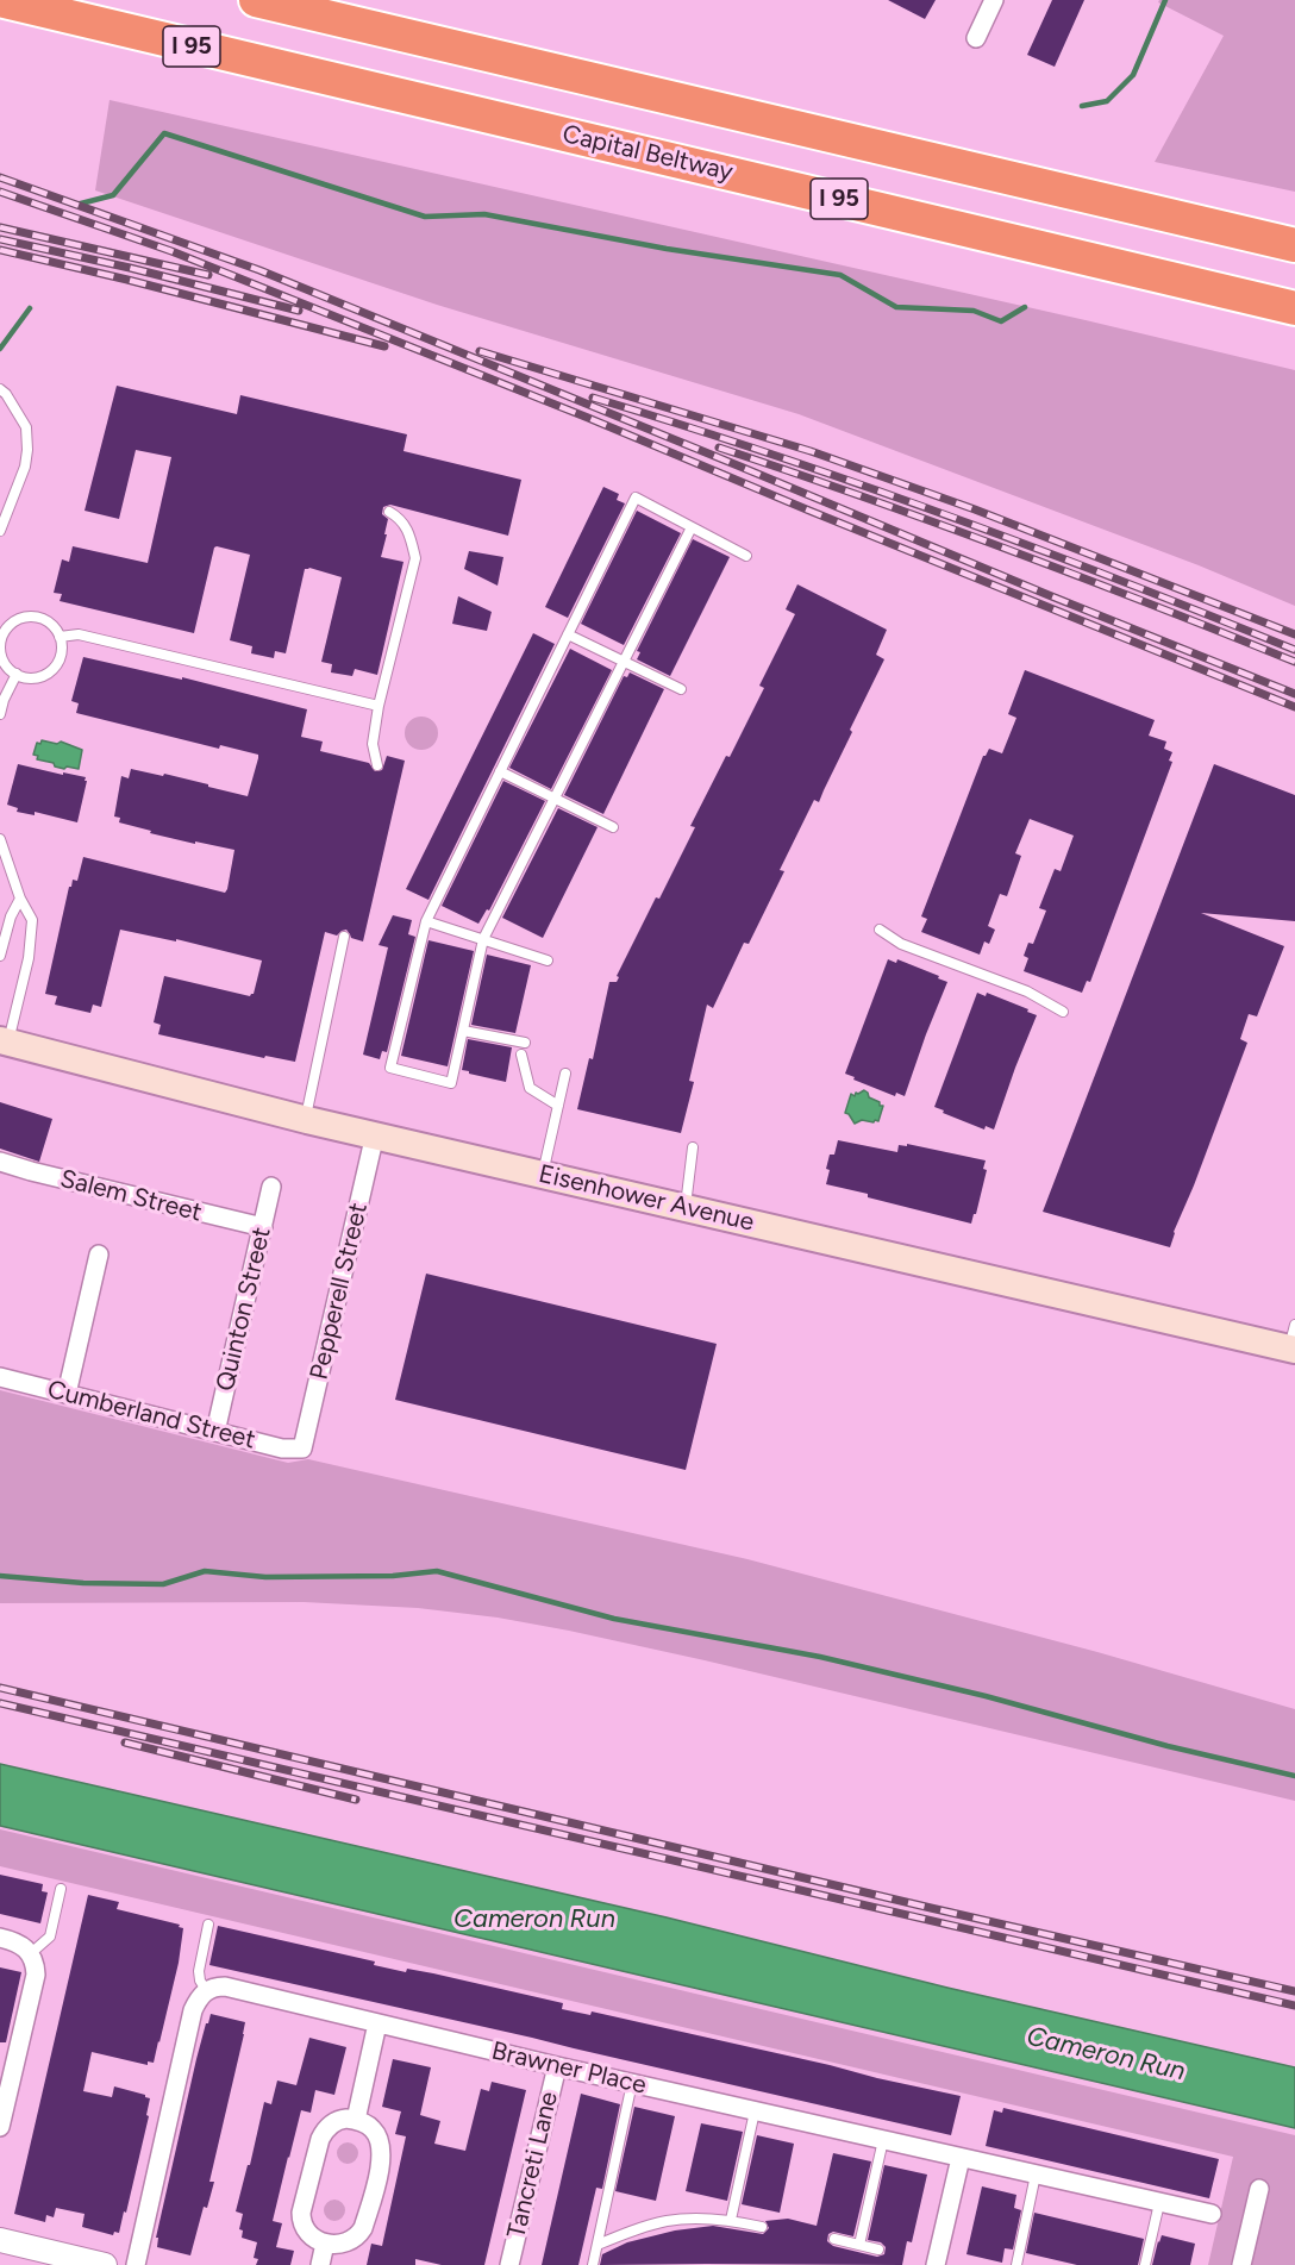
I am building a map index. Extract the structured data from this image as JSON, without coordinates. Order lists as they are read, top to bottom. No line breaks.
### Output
{"streets":{"highway":["I 95","Capital Beltway"],"main road":["Eisenhower Avenue"],"street":["Salem Street","Pepperell Street","Quinton Street","Cumberland Street","Brawner Place","Tancreti Lane"]},"crossings":[["Salem Street","Quinton Street"],["Eisenhower Avenue","Pepperell Street"],["Pepperell Street","Cumberland Street"],["Quinton Street","Cumberland Street"],["Brawner Place","Tancreti Lane"]],"water":["Cameron Run"]}
